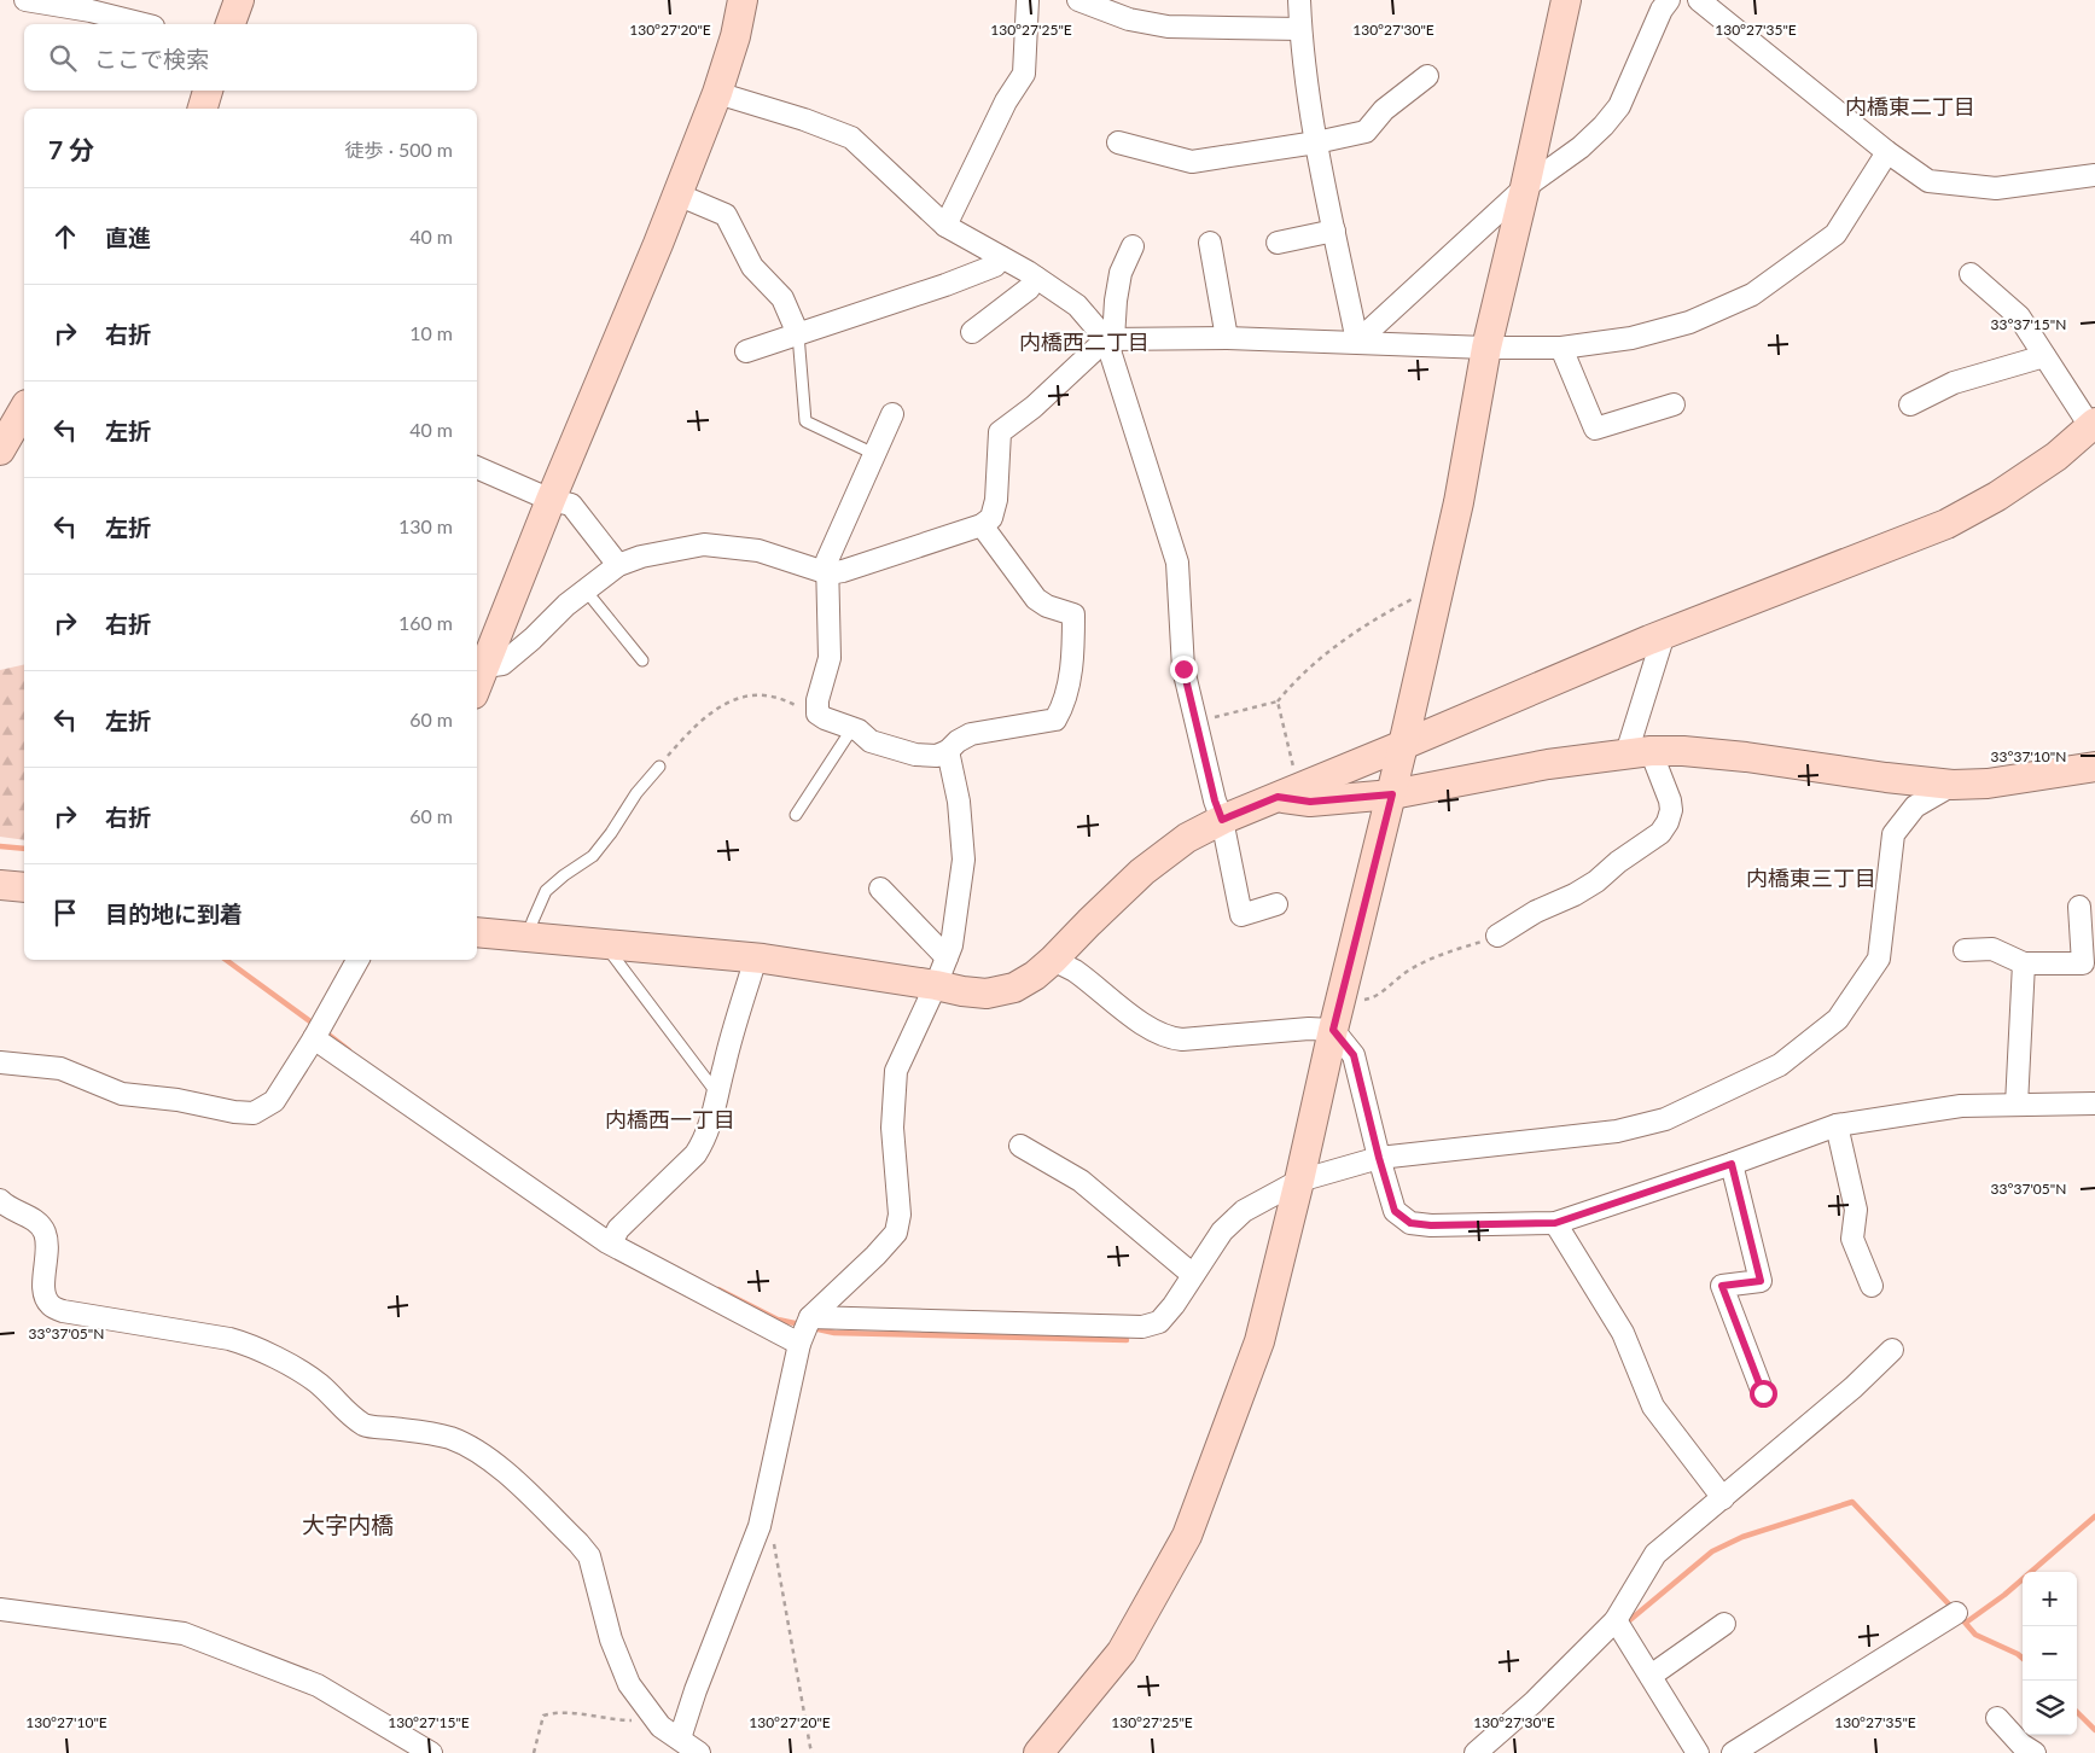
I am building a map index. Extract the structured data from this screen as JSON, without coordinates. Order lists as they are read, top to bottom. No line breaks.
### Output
{"districts":["内橋東二丁目","内橋西二丁目","内橋東三丁目","内橋西一丁目","大字内橋"],"page":{"search":"ここで検索","heading":["7 分","徒歩 · 500 m"],"list":[["直進","40 m"],["右折","10 m"],["左折","40 m"],["左折","130 m"],["右折","160 m"],["左折","60 m"],["右折","60 m"],"目的地に到着"],"map_buttons":["+","−"]},"coordinates":["130°27'20\"E","130°27'25\"E","130°27'30\"E","130°27'35\"E","33°37'15\"N","33°37'10\"N","33°37'05\"N","130°27'10\"E","130°27'15\"E"]}
